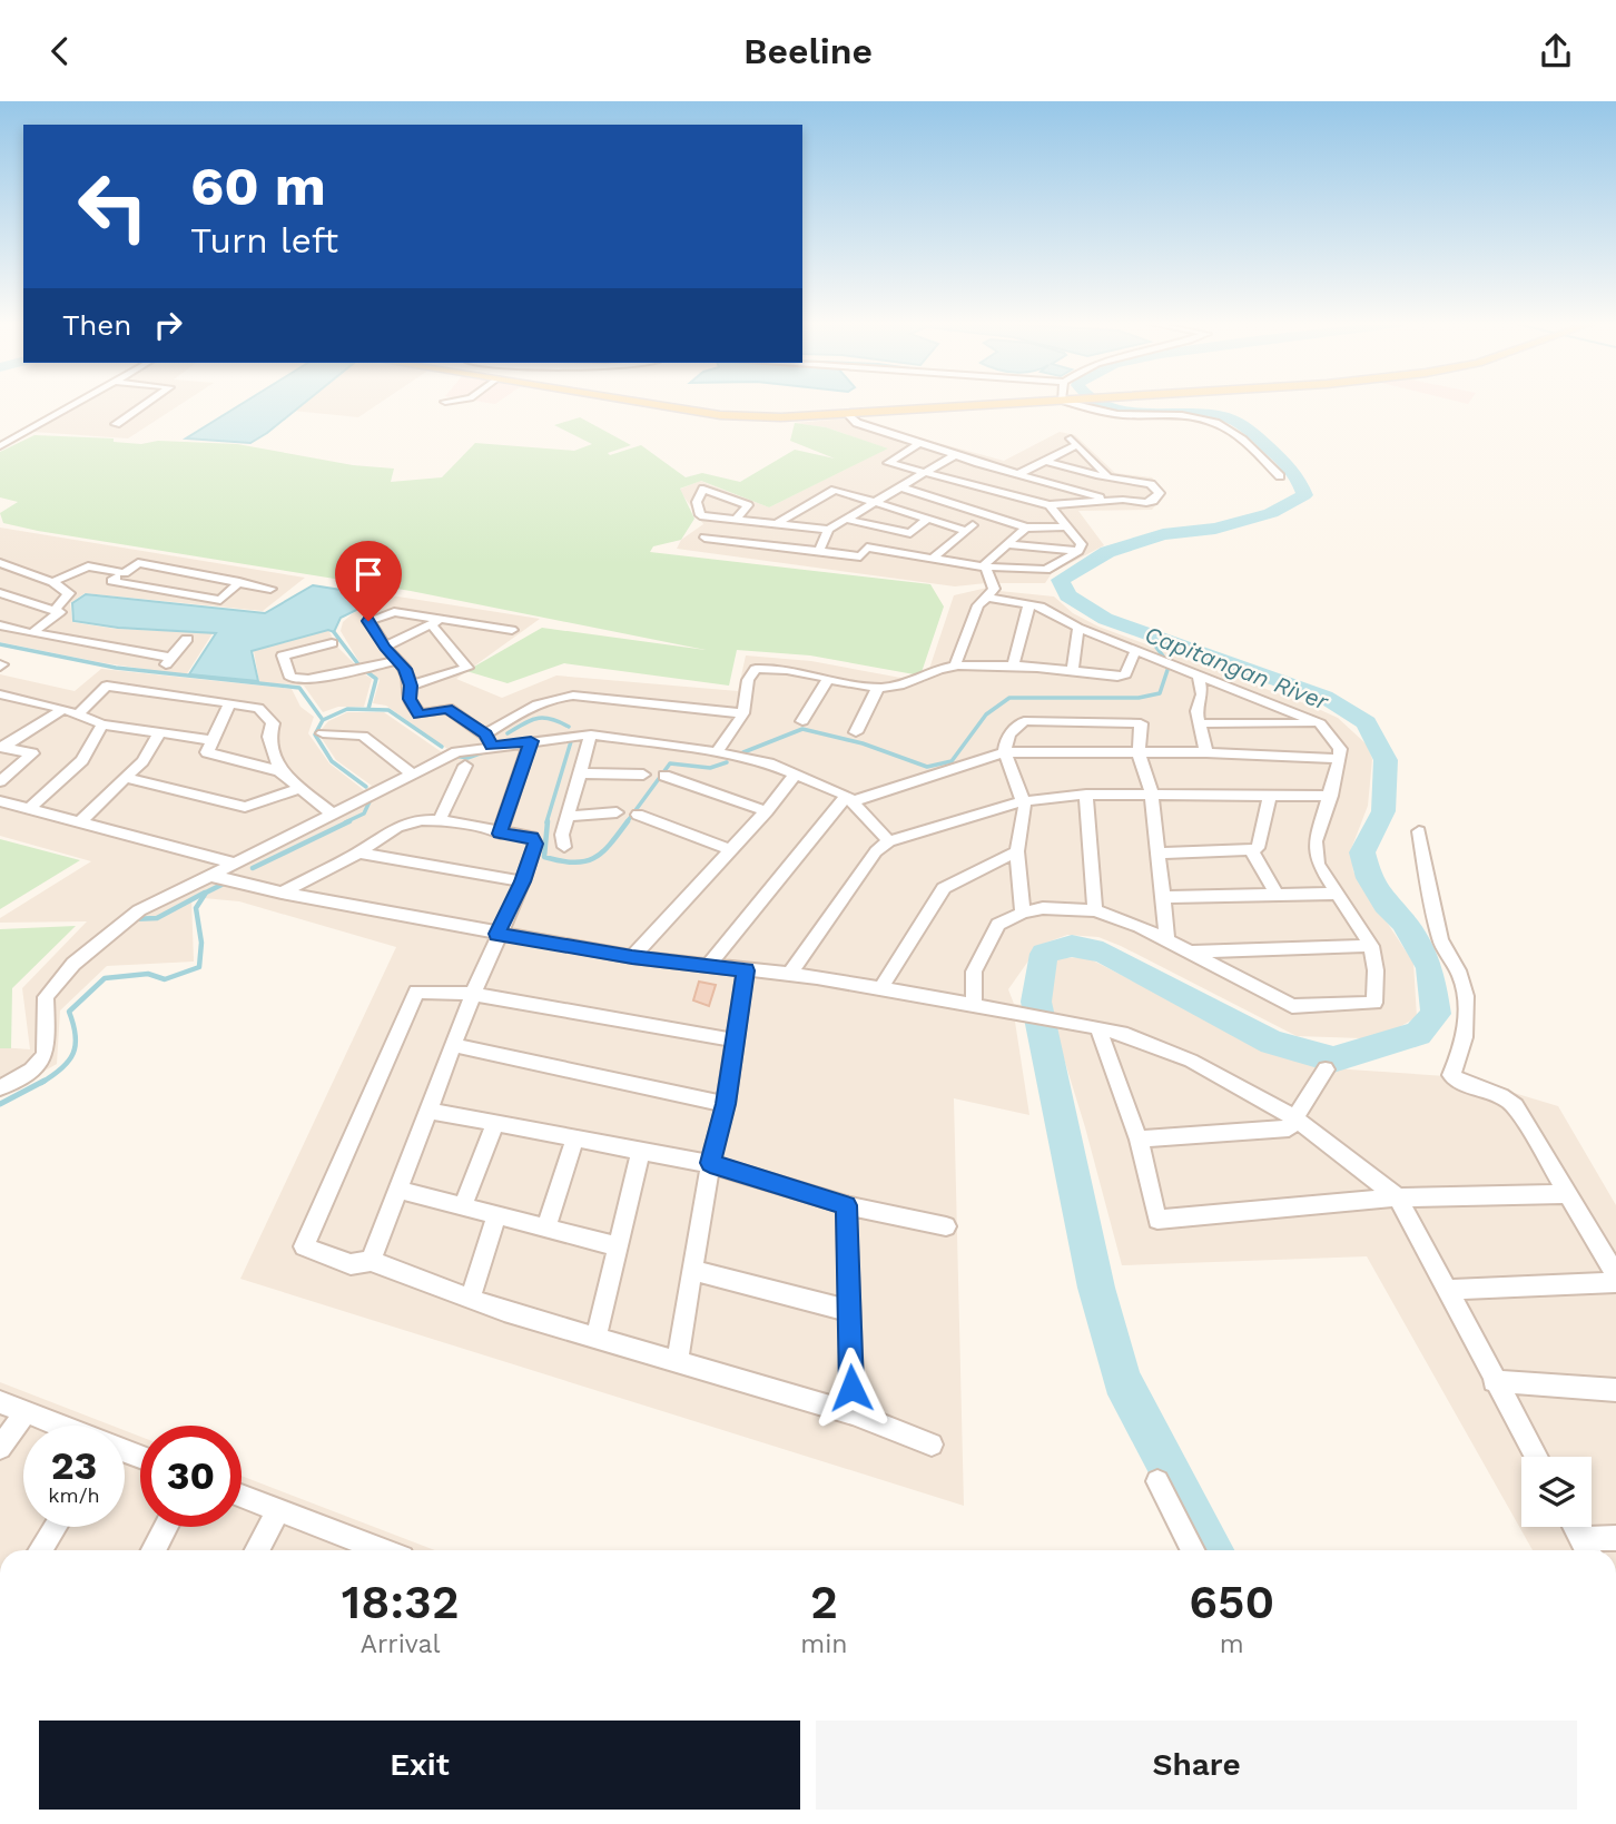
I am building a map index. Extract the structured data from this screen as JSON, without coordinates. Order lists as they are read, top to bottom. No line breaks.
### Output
{"water":["Capitangan River"],"page":{"header":"Beeline","turn":["60 m","Turn left"],"then":"Then","speed":"23 km/h","limit":"30","eta":["18:32","Arrival","2","min","650","m"],"buttons":["Exit","Share"]}}
